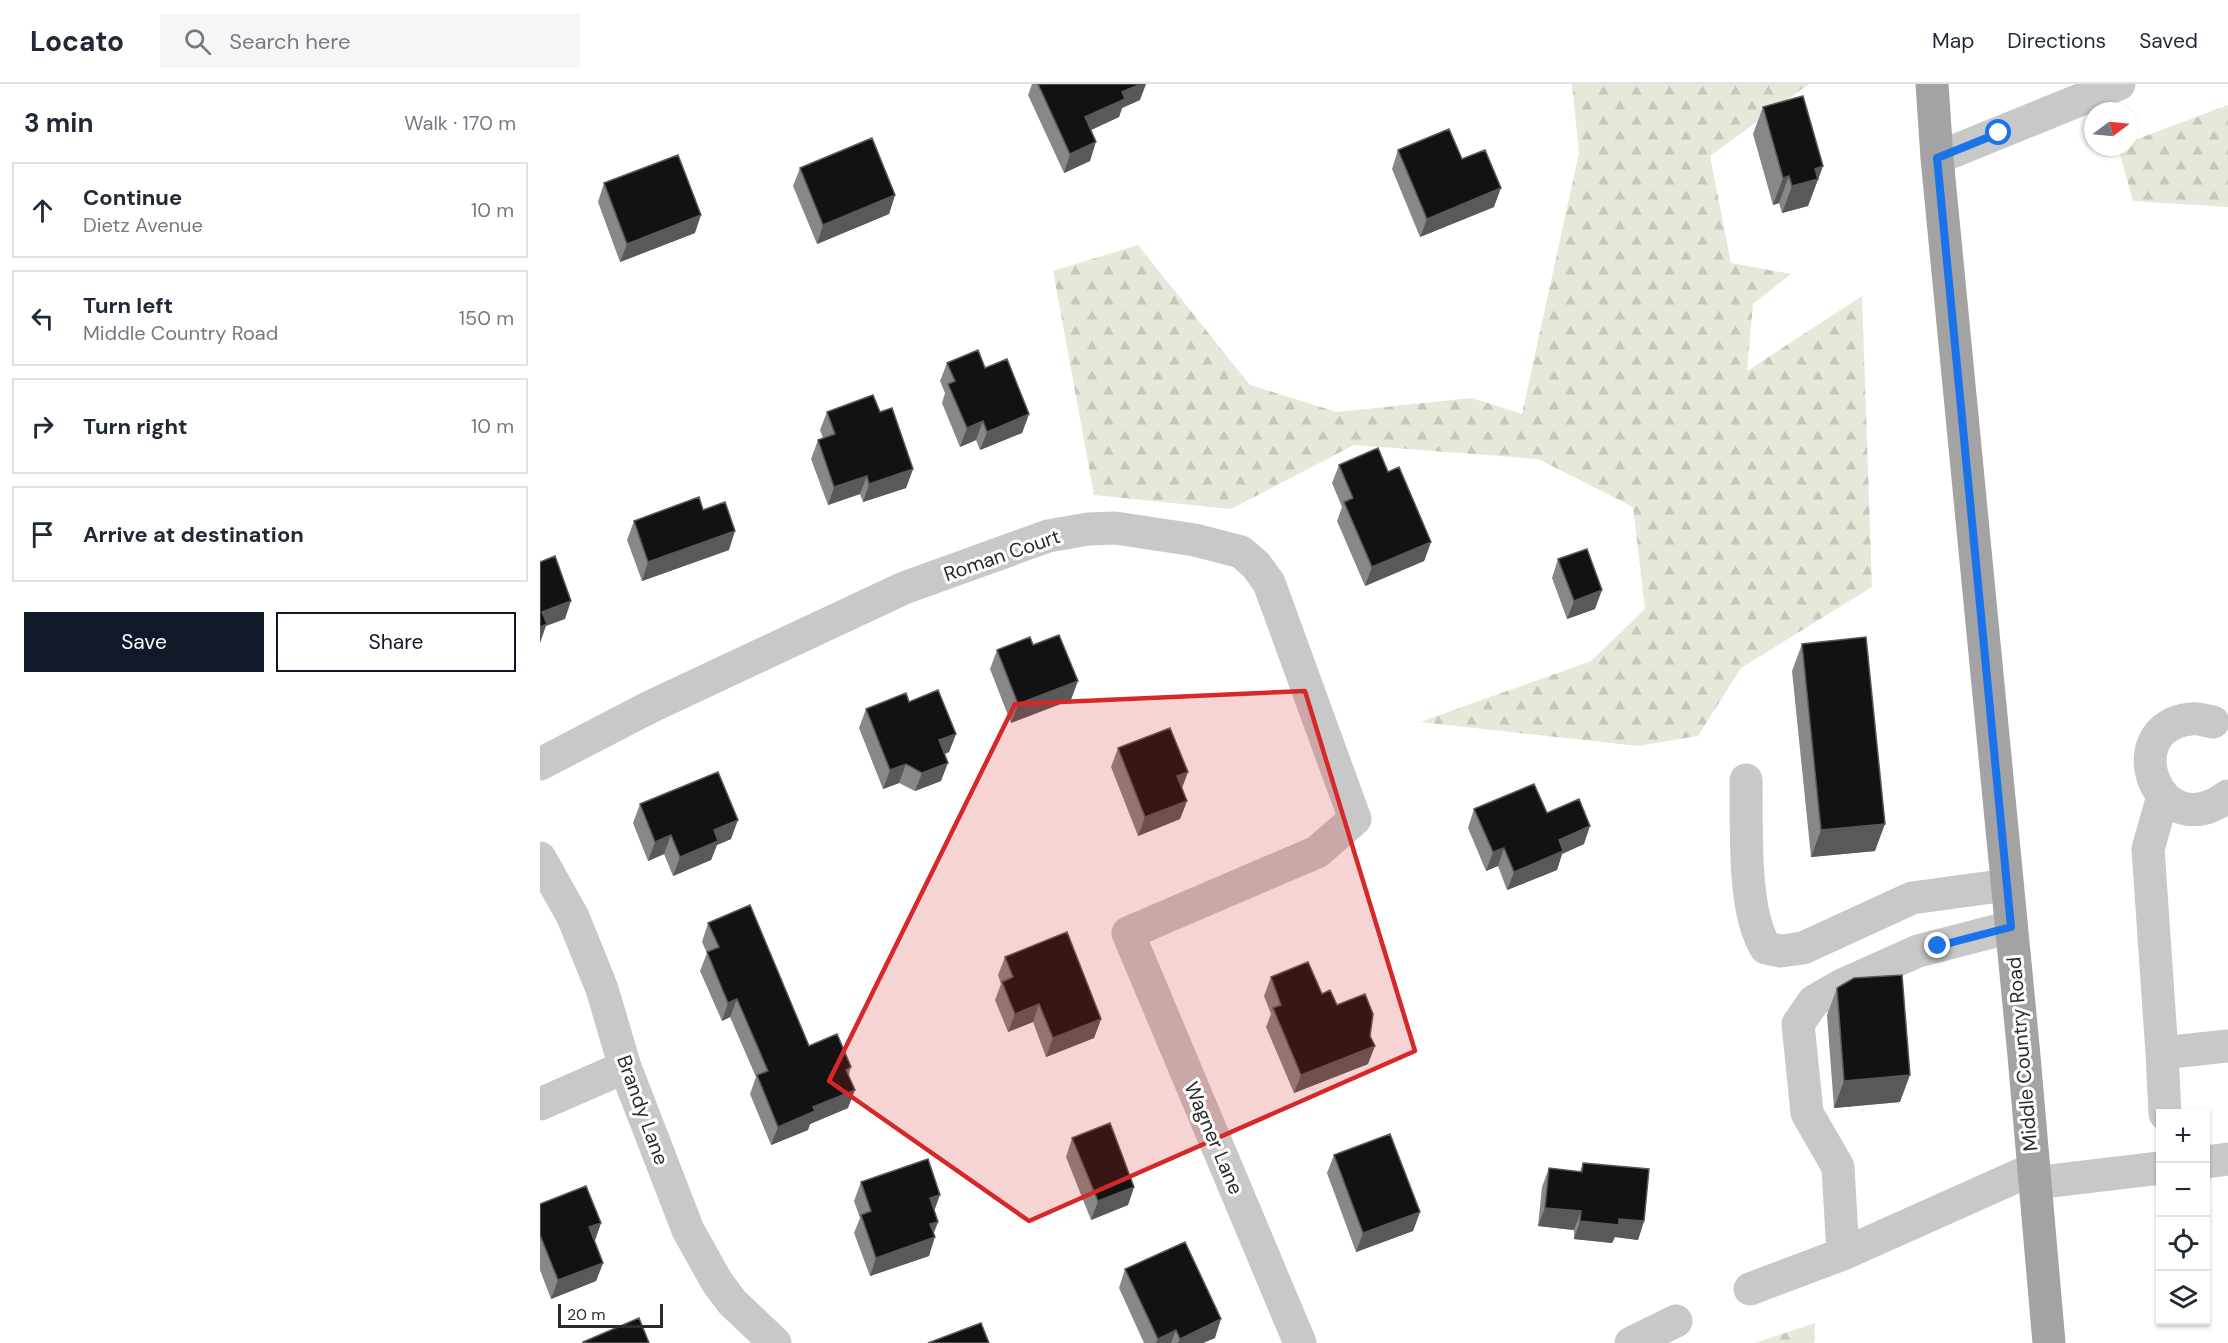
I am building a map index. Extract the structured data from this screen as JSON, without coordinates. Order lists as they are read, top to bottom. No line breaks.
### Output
{"streets":{"main road":["Middle Country Road"],"street":["Roman Court","Brandy Lane","Wagner Lane"]},"crossings":[["Roman Court","Wagner Lane"]],"scale_bar":"20 m","north":"right","page":{"header":"Locato","search":"Search here","nav":["Map","Directions","Saved"],"heading":["3 min","Walk · 170 m"],"list":[["Continue","Dietz Avenue","10 m"],["Turn left","Middle Country Road","150 m"],["Turn right","10 m"],"Arrive at destination"],"buttons":["Save","Share"],"map_buttons":["+","−"],"scale":"20 m"}}
